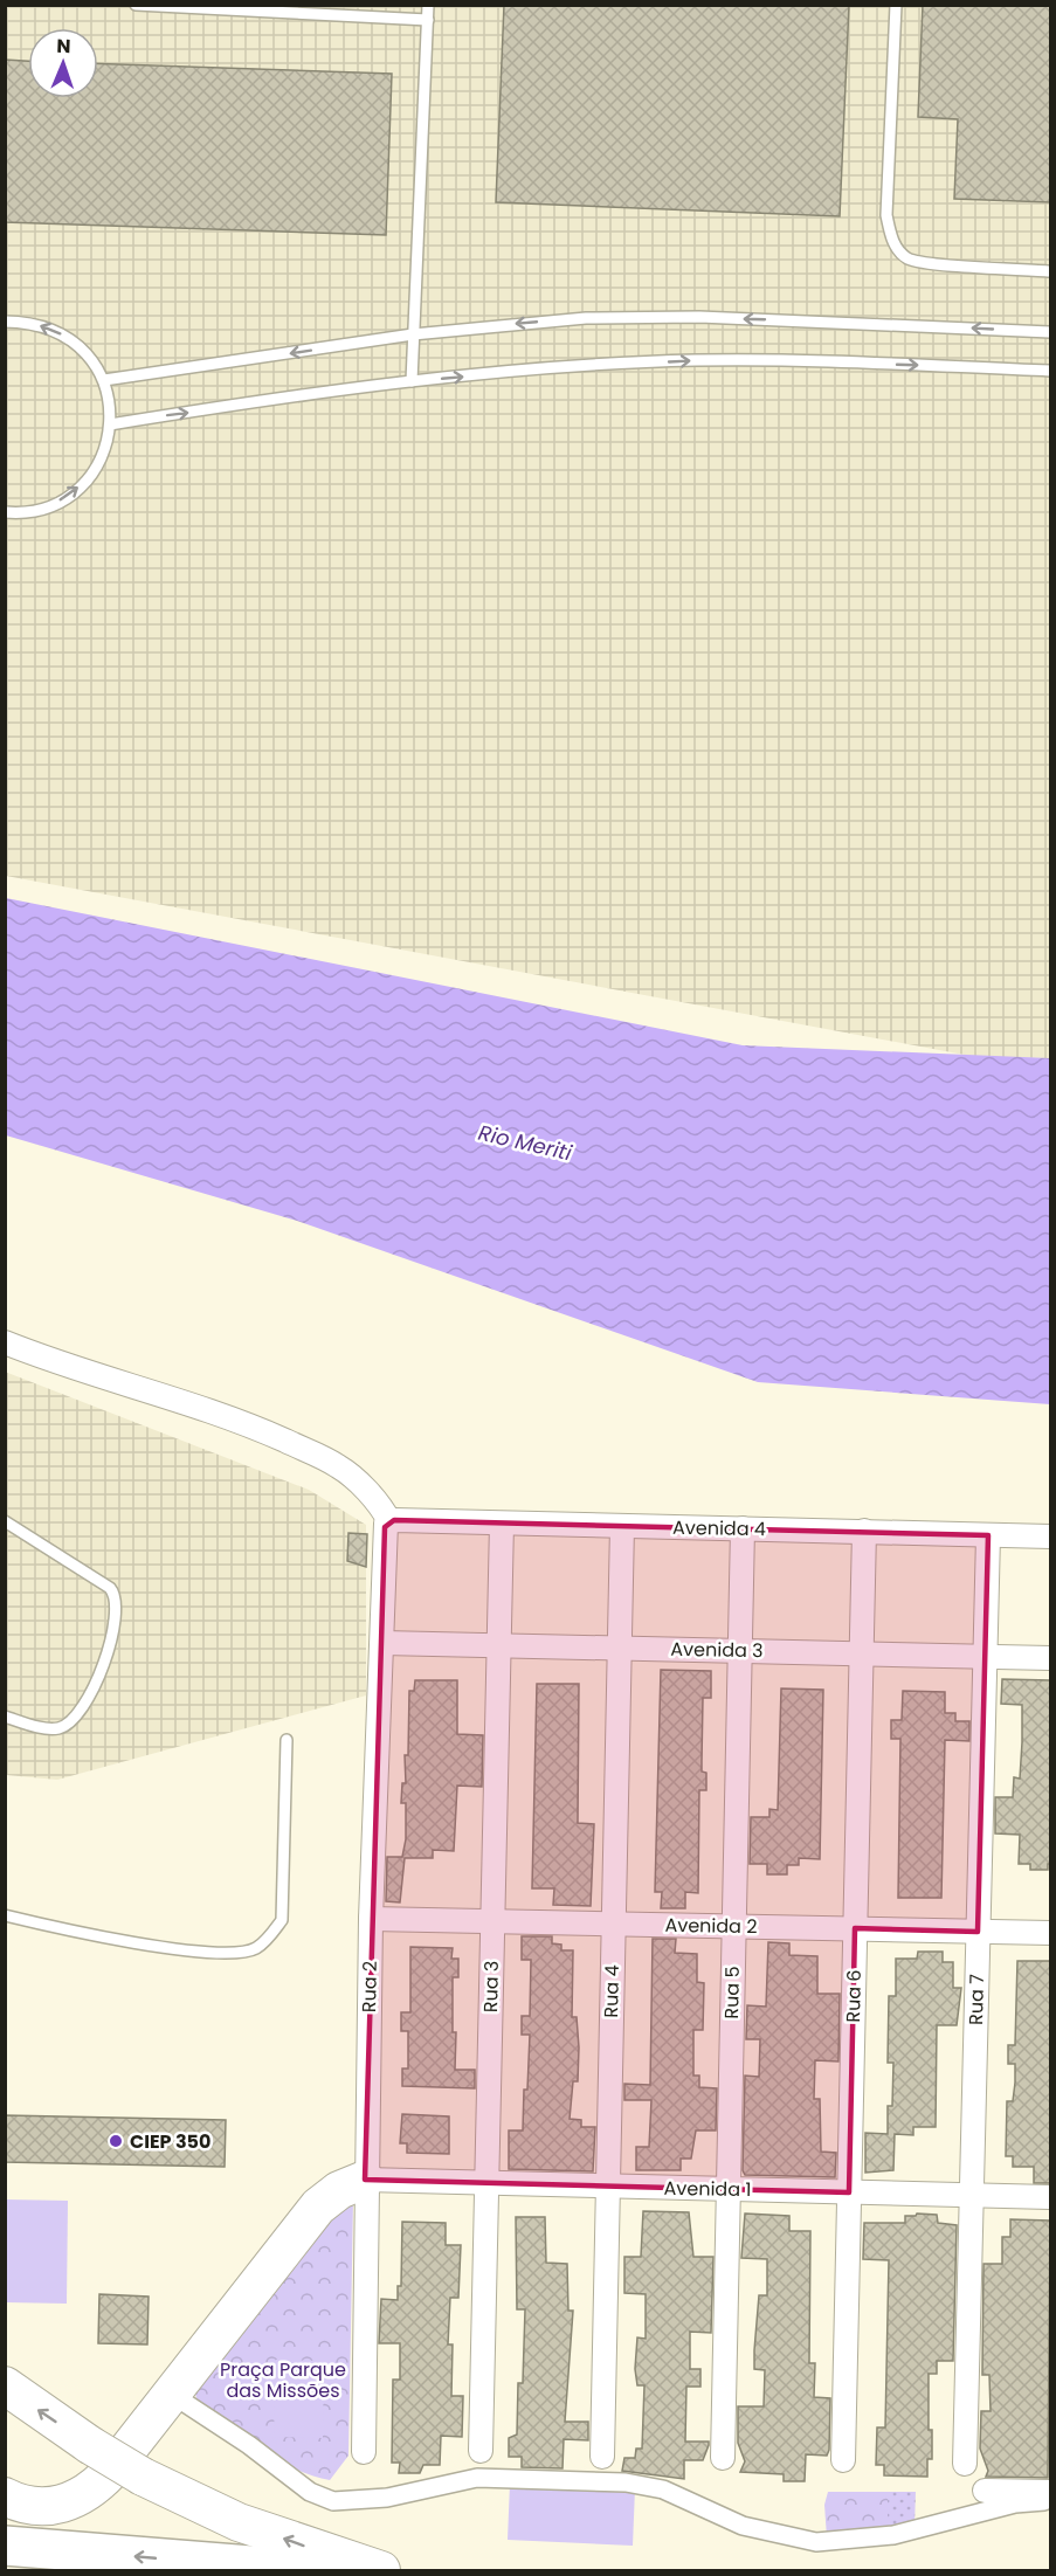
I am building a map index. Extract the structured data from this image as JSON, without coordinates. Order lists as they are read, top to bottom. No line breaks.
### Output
{"streets":{"street":["Avenida 4","Avenida 3","Avenida 2","Rua 2","Rua 3","Rua 4","Rua 5","Rua 6","Rua 7","Avenida 1"]},"crossings":[["Avenida 4","Rua 2"],["Avenida 4","Rua 3"],["Avenida 4","Rua 4"],["Avenida 4","Rua 5"],["Avenida 4","Rua 6"],["Avenida 4","Rua 7"],["Avenida 3","Rua 2"],["Avenida 3","Rua 3"],["Avenida 3","Rua 4"],["Avenida 3","Rua 5"],["Avenida 3","Rua 6"],["Avenida 3","Rua 7"],["Avenida 2","Rua 2"],["Avenida 2","Rua 3"],["Avenida 2","Rua 4"],["Avenida 2","Rua 5"],["Avenida 2","Rua 6"],["Avenida 2","Rua 7"],["Rua 2","Avenida 1"],["Rua 3","Avenida 1"],["Rua 4","Avenida 1"],["Rua 5","Avenida 1"],["Rua 6","Avenida 1"],["Rua 7","Avenida 1"]],"water":["Rio Meriti"],"parks":["Praça Parque das Missões"],"places":["CIEP 350"],"north":"top"}
